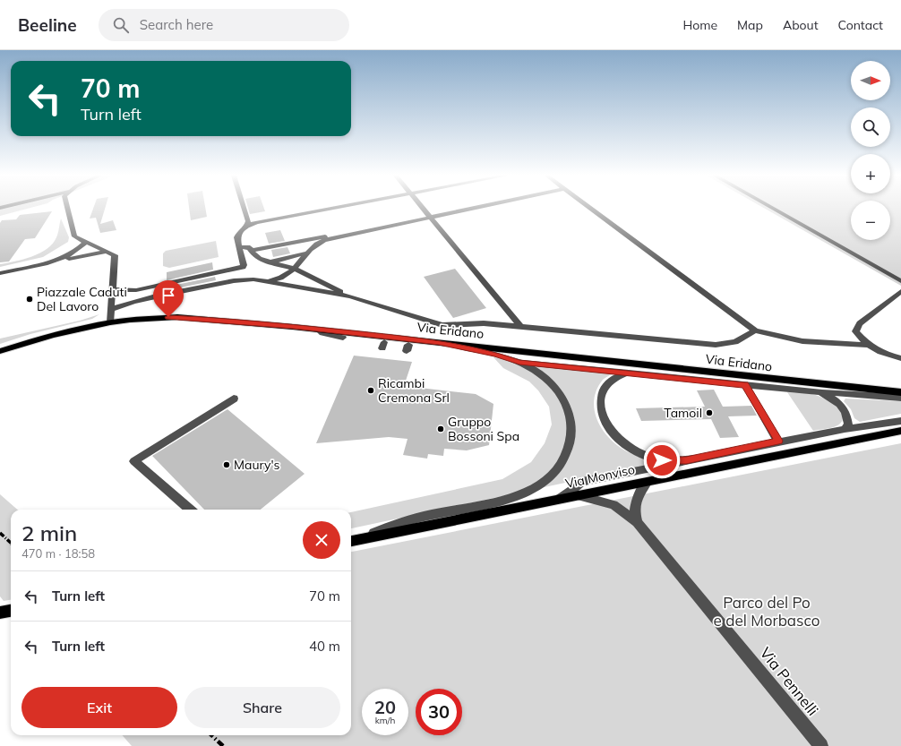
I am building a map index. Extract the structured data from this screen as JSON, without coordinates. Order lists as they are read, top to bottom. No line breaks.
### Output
{"streets":{"main road":["Via Eridano","Via Monviso"],"street":["Via Pennelli"]},"crossings":[["Via Monviso","Via Pennelli"]],"parks":["Parco del Po e del Morbasco"],"places":["Piazzale Caduti Del Lavoro","Ricambi Cremona Srl","Tamoil","Gruppo Bossoni Spa","Maury's"],"north":"right","page":{"header":"Beeline","search":"Search here","nav":["Home","Map","About","Contact"],"map_buttons":["+","−"],"turn":["70 m","Turn left"],"heading":["2 min","470 m · 18:58"],"list":[{"name":"Turn left","value":"70 m"},{"name":"Turn left","value":"40 m"}],"buttons":["Exit","Share"],"speed":"20 km/h","limit":"30"}}
